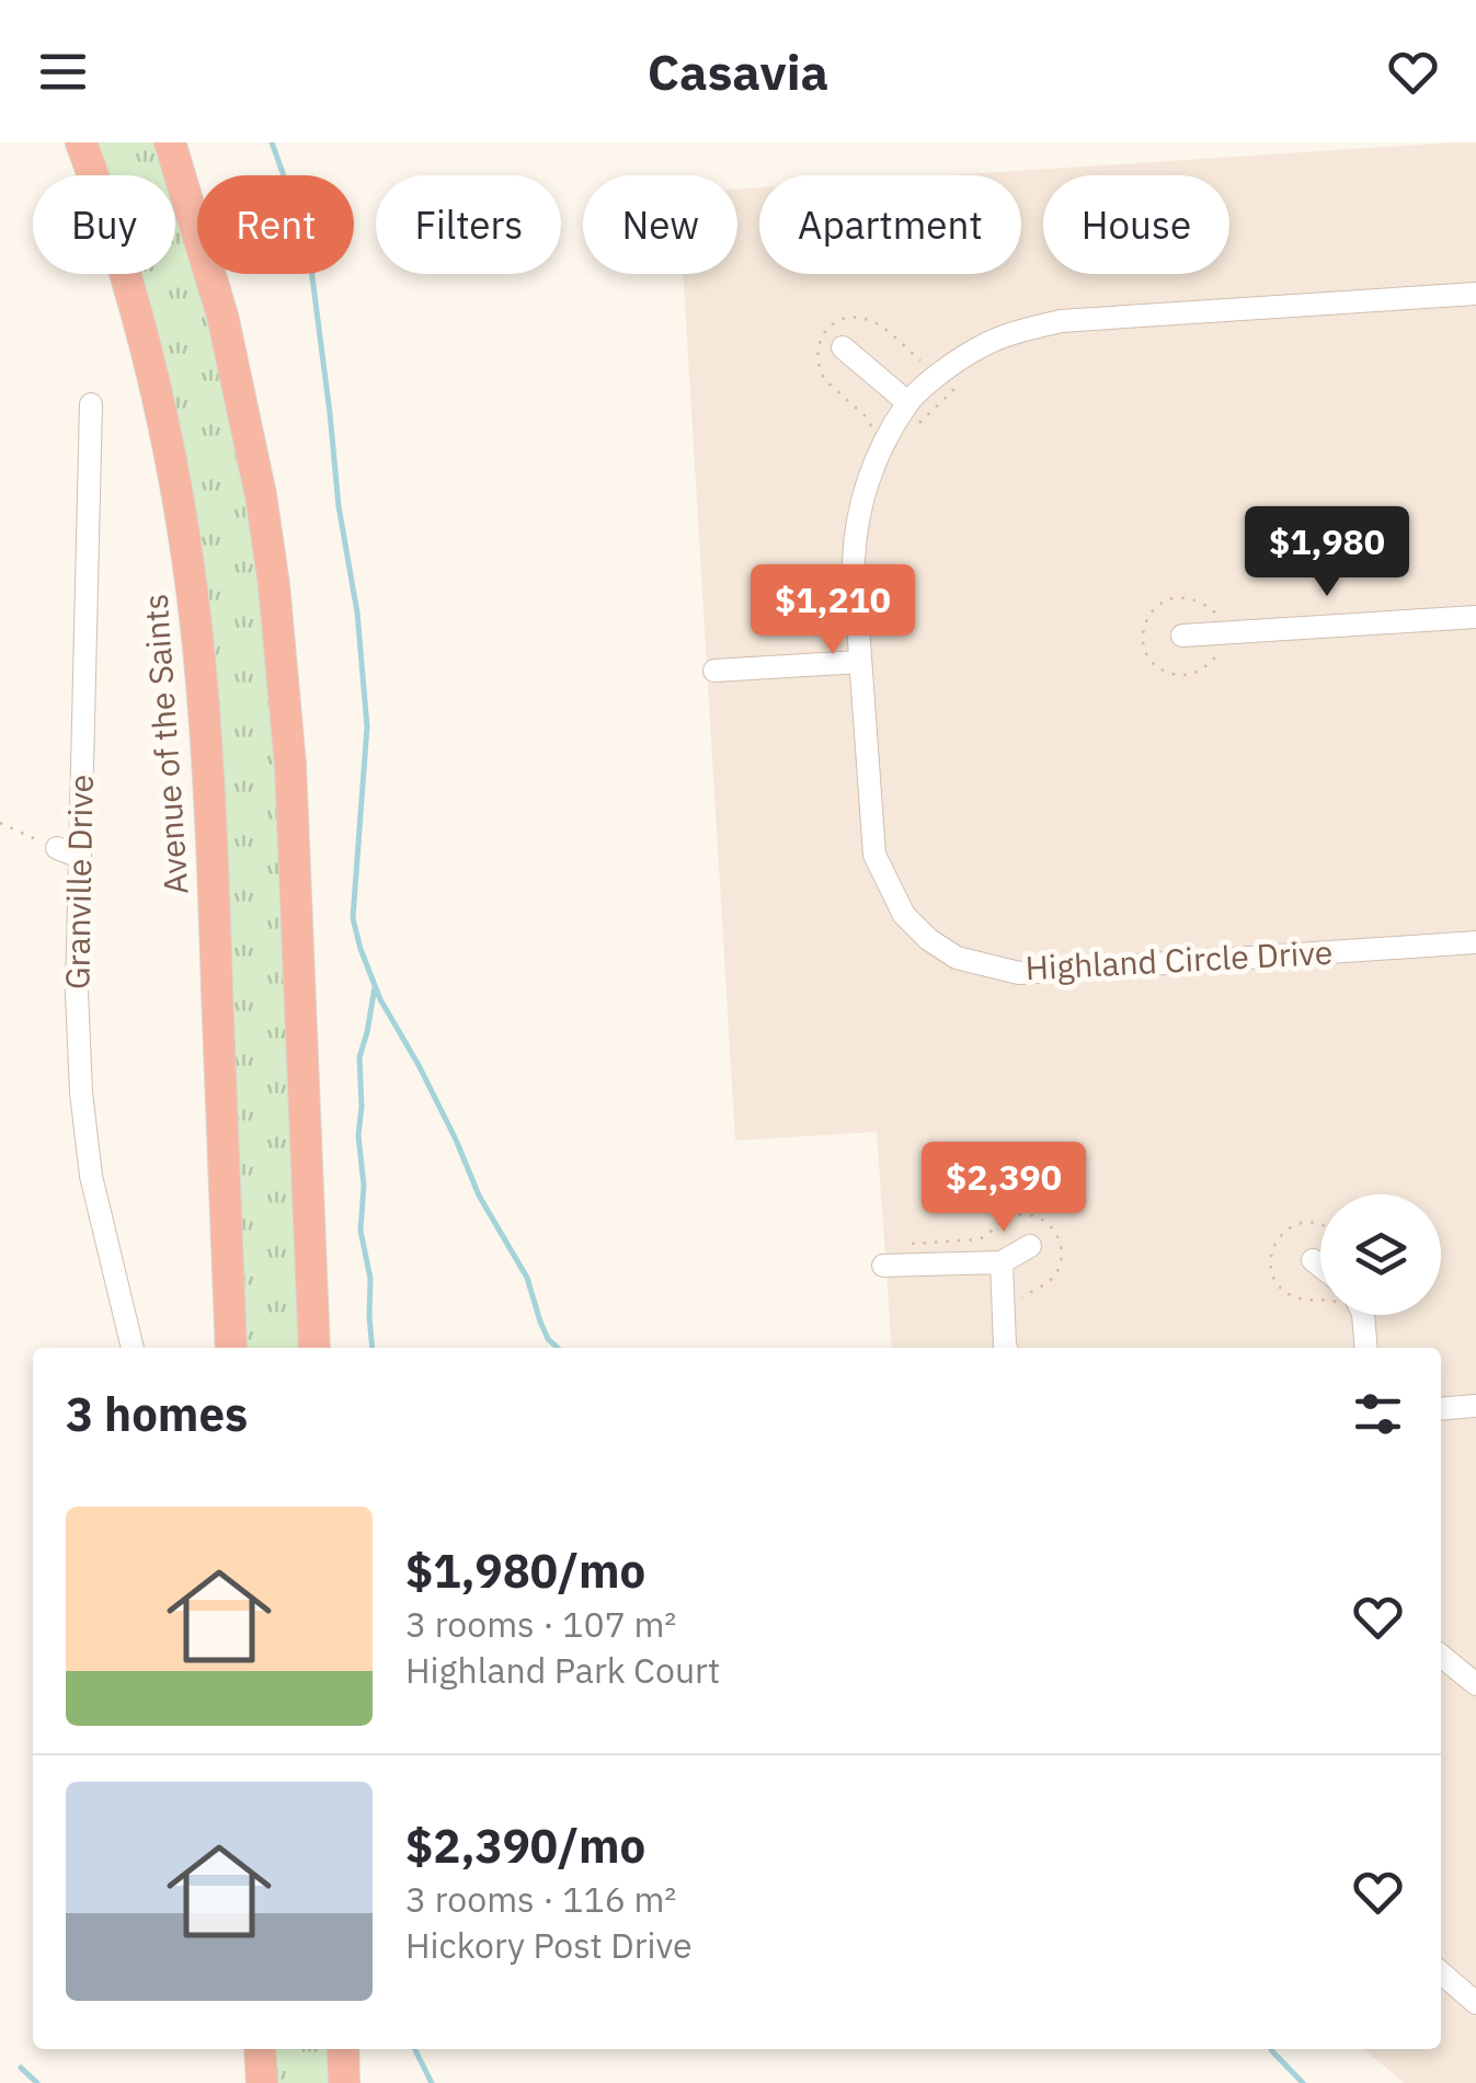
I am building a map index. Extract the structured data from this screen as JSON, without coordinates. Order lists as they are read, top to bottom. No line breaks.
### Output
{"streets":{"highway":["Avenue of the Saints"],"street":["Granville Drive","Highland Circle Drive"]},"page":{"header":"Casavia","chip":["Buy","Rent","Filters","New","Apartment","House"],"price":["$1,980","$1,210","$2,390"],"heading":"3 homes","list":[{"name":"$1,980/mo","note":"3 rooms · 107 m² · Highland Park Court"},{"name":"$2,390/mo","note":"3 rooms · 116 m² · Hickory Post Drive"}]}}
